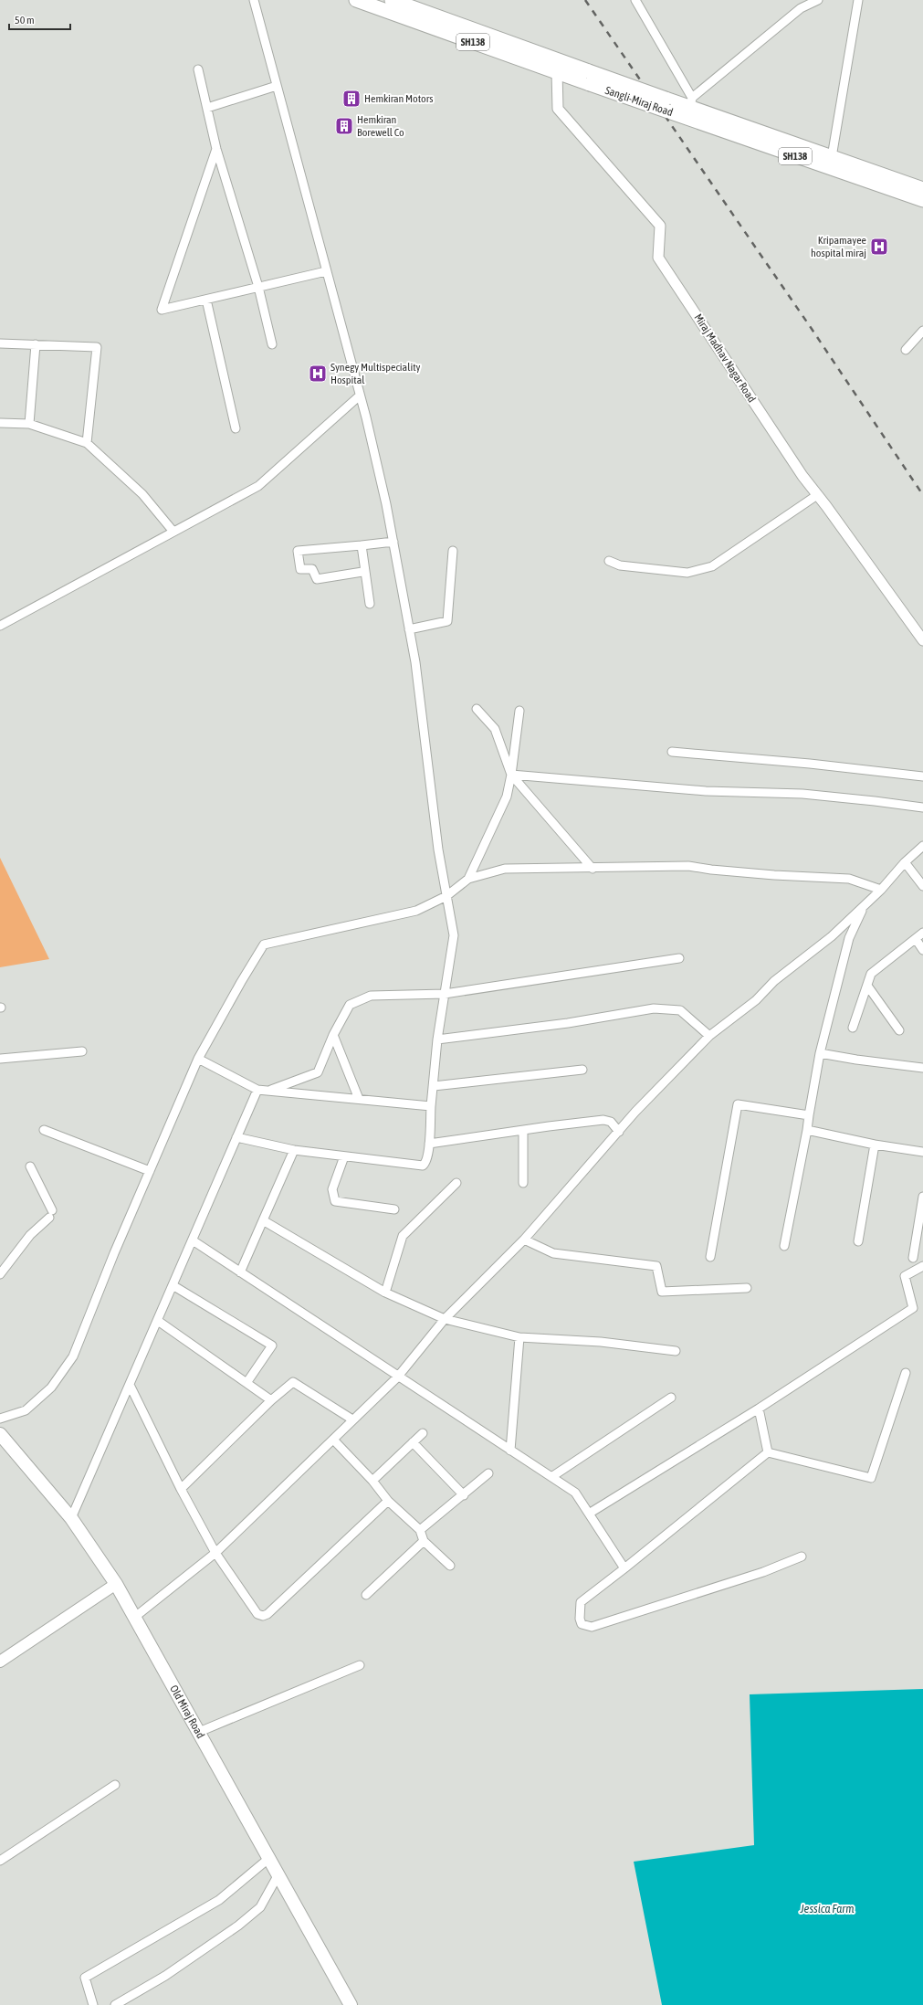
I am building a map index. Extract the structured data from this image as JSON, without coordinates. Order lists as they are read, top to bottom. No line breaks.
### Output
{"streets":{"highway":["SH138","Sangli-Miraj Road"],"main road":["Old Miraj Road"],"street":["Miraj Madhav Nagar Road"]},"crossings":[["Sangli-Miraj Road","Miraj Madhav Nagar Road"]],"water":["Jessica Farm"],"places":{"building":["Hemkiran Motors","Hemkiran Borewell Co"],"hospital":["Kripamayee hospital miraj","Synegy Multispeciality Hospital"]},"scale_bar":"50 m"}
